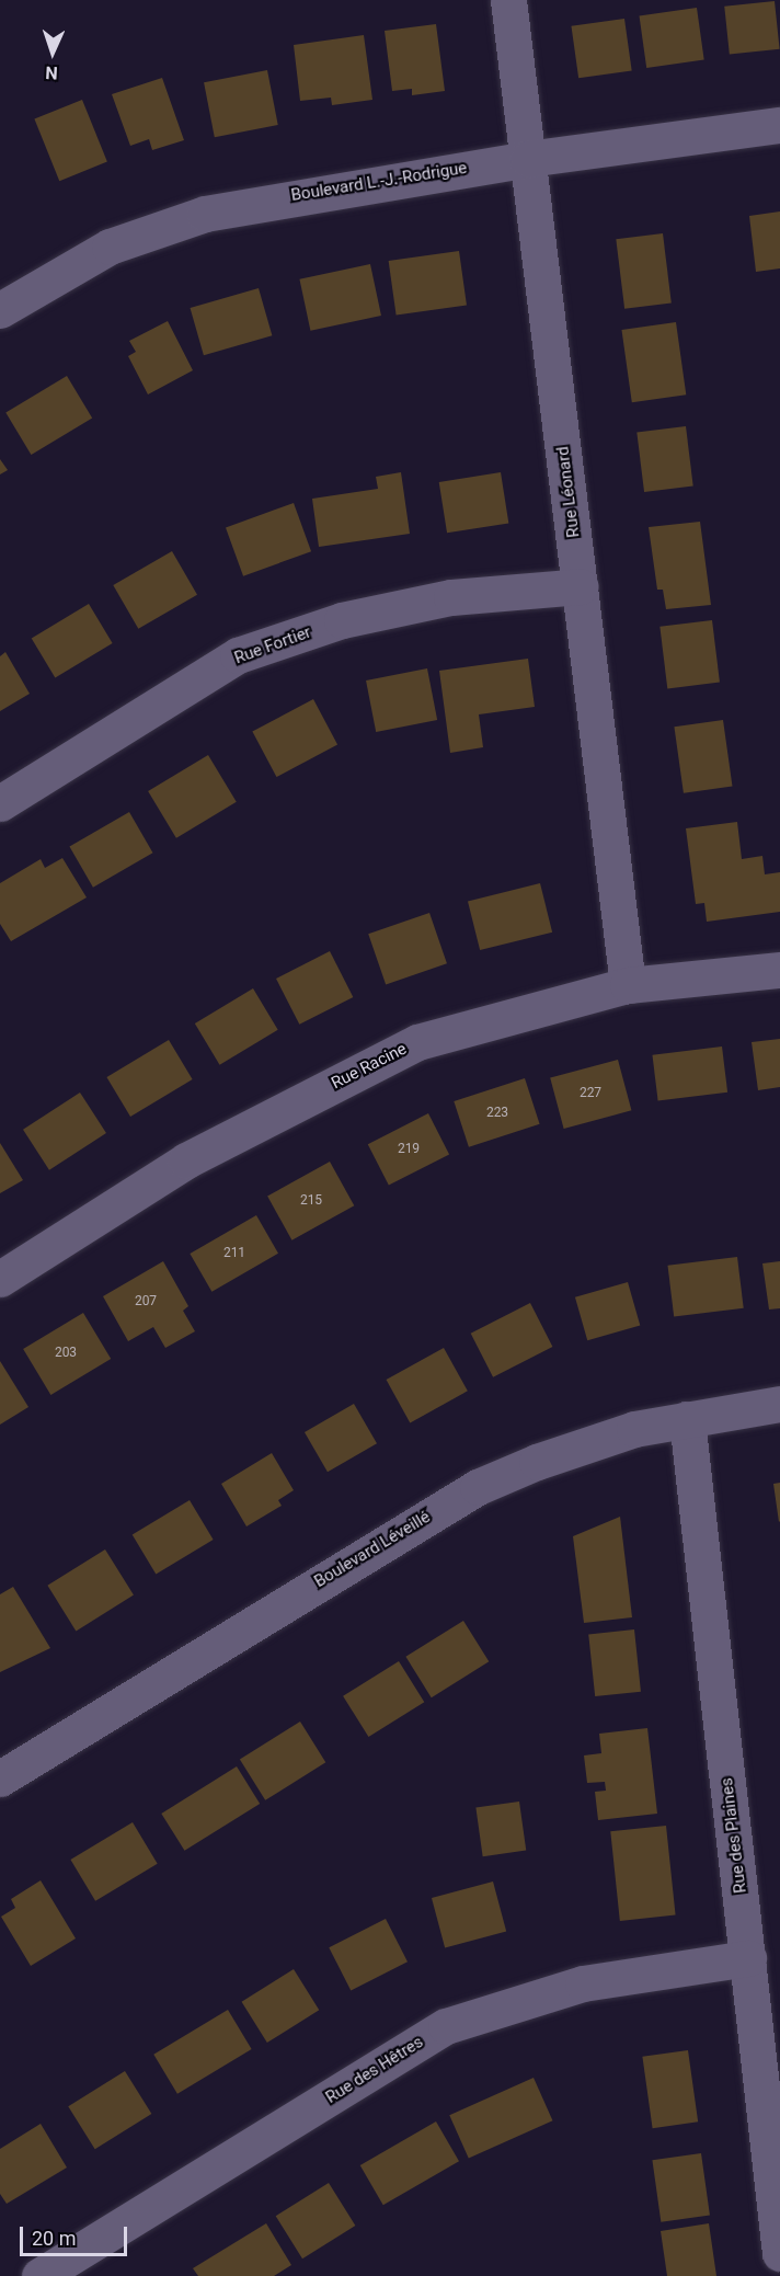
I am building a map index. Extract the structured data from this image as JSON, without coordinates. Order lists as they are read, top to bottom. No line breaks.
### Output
{"streets":{"street":["Boulevard L.-J.-Rodrigue","Rue Léonard","Rue Fortier","Rue Racine","Boulevard Léveillé","Rue des Plaines","Rue des Hêtres"]},"crossings":[["Boulevard L.-J.-Rodrigue","Rue Léonard"],["Rue Léonard","Rue Fortier"],["Rue Léonard","Rue Racine"],["Boulevard Léveillé","Rue des Plaines"],["Rue des Plaines","Rue des Hêtres"]],"house_numbers":["227","223","219","215","211","207","203"],"scale_bar":"20 m","north":"bottom"}
